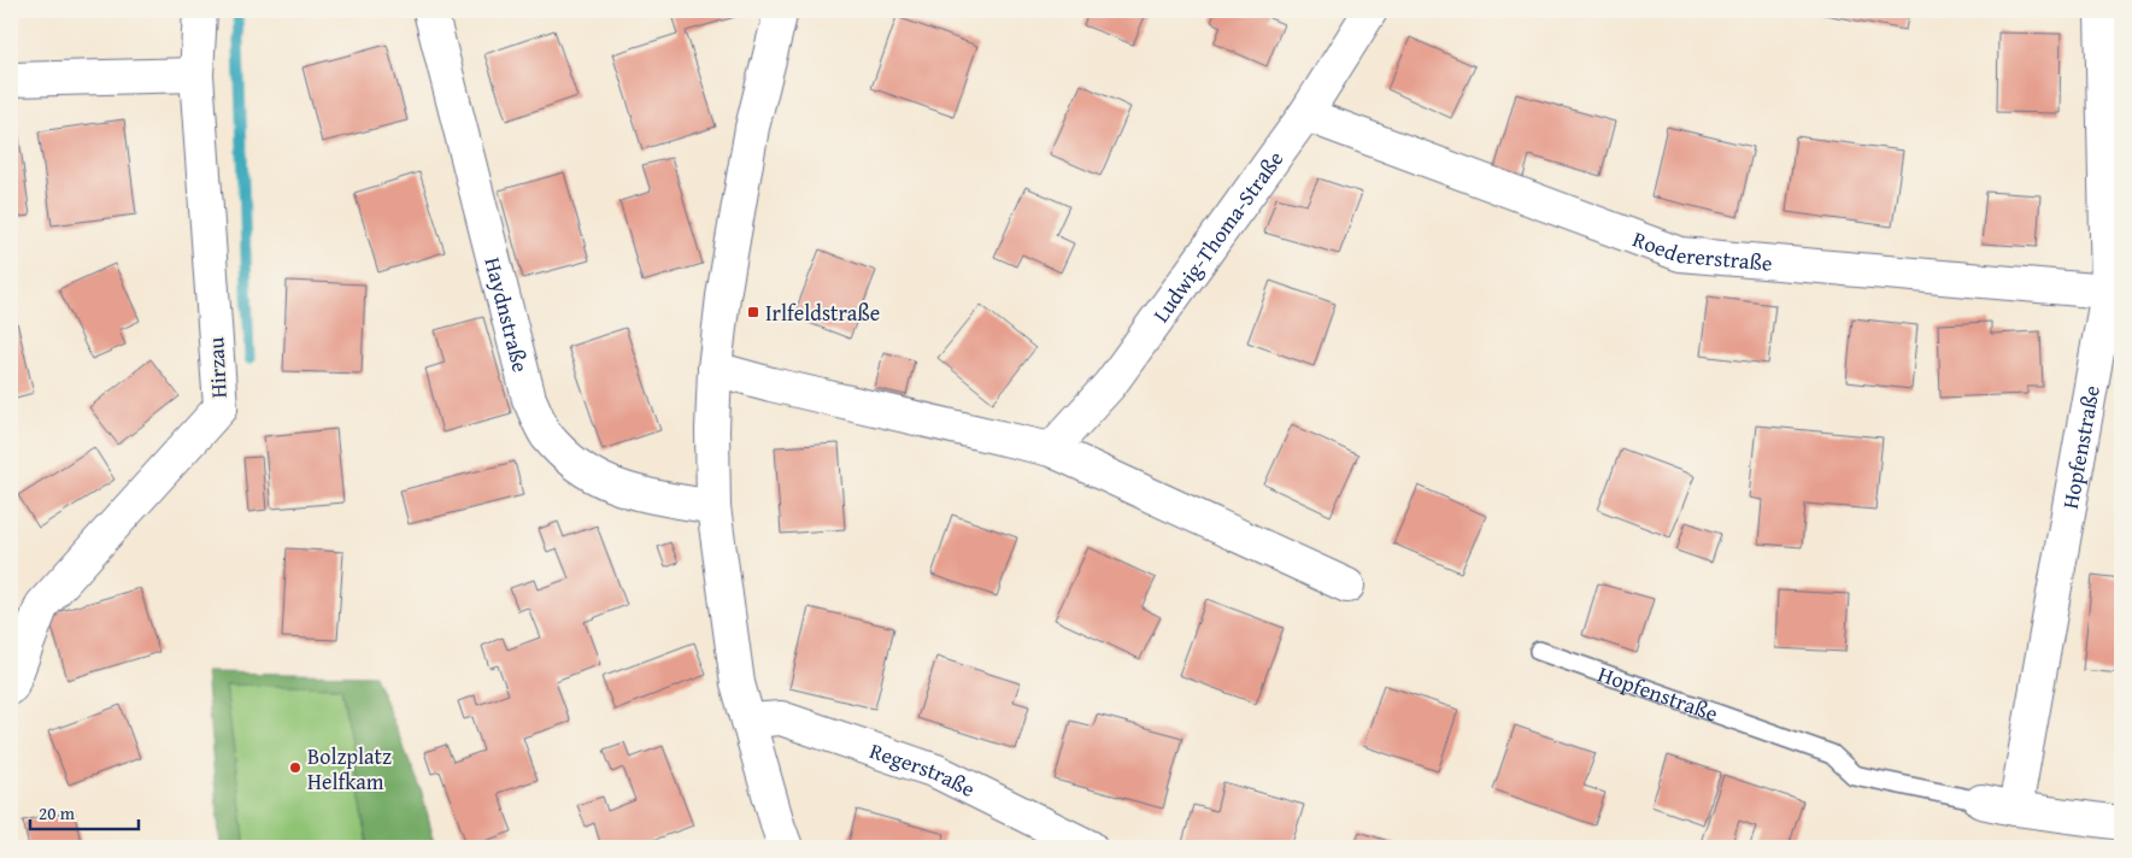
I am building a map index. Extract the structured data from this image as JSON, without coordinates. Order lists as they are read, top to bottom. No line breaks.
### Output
{"streets":{"street":["Ludwig-Thoma-Straße","Roedererstraße","Haydnstraße","Hirzau","Hopfenstraße","Regerstraße"]},"crossings":[["Ludwig-Thoma-Straße","Roedererstraße"],["Roedererstraße","Hopfenstraße"]],"places":{"transit":["Irlfeldstraße"],"other":["Bolzplatz Helfkam"]},"scale_bar":"20 m"}
